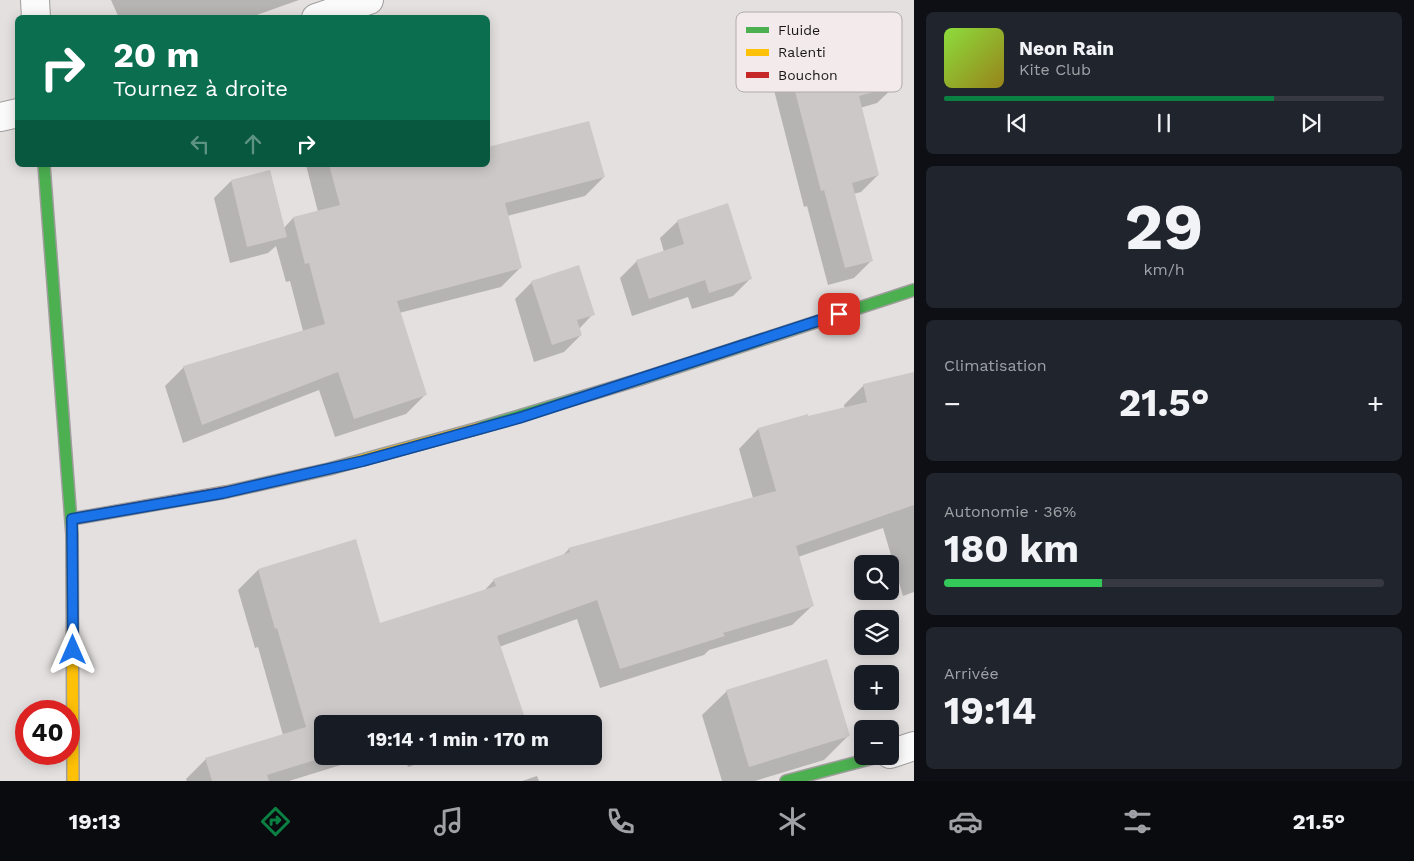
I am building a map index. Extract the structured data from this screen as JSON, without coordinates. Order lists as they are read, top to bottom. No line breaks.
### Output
{"legend":["Fluide","Ralenti","Bouchon"],"page":{"turn":["20 m","Tournez à droite"],"song":["Neon Rain","Kite Club"],"tile":[["29","km/h"],"Climatisation",["Autonomie · 36%","180 km"],["Arrivée","19:14"]],"heat":["−","21.5°","+"],"map_buttons":["+","−"],"limit":"40","trip":"19:14 · 1 min · 170 m","tabs":["19:13","21.5°"]}}
